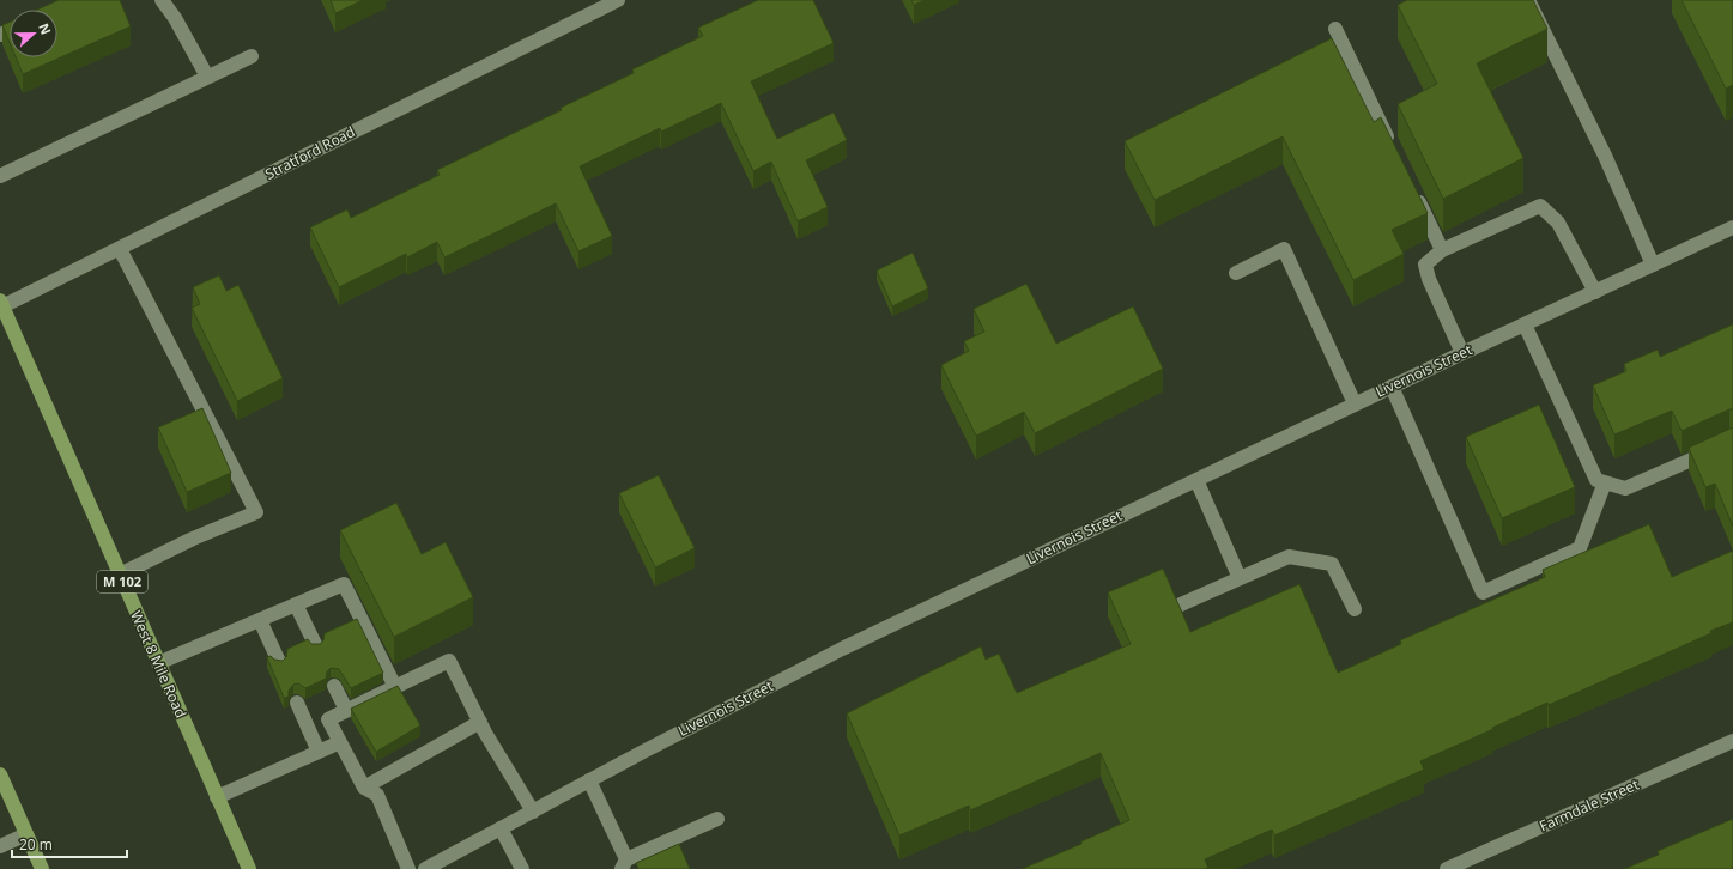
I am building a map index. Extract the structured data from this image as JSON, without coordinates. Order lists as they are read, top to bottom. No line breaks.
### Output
{"streets":{"highway":["M 102","West 8 Mile Road"],"street":["Stratford Road","Livernois Street","Farmdale Street"]},"crossings":[["Stratford Road","West 8 Mile Road"]],"scale_bar":"20 m","north":"right"}
